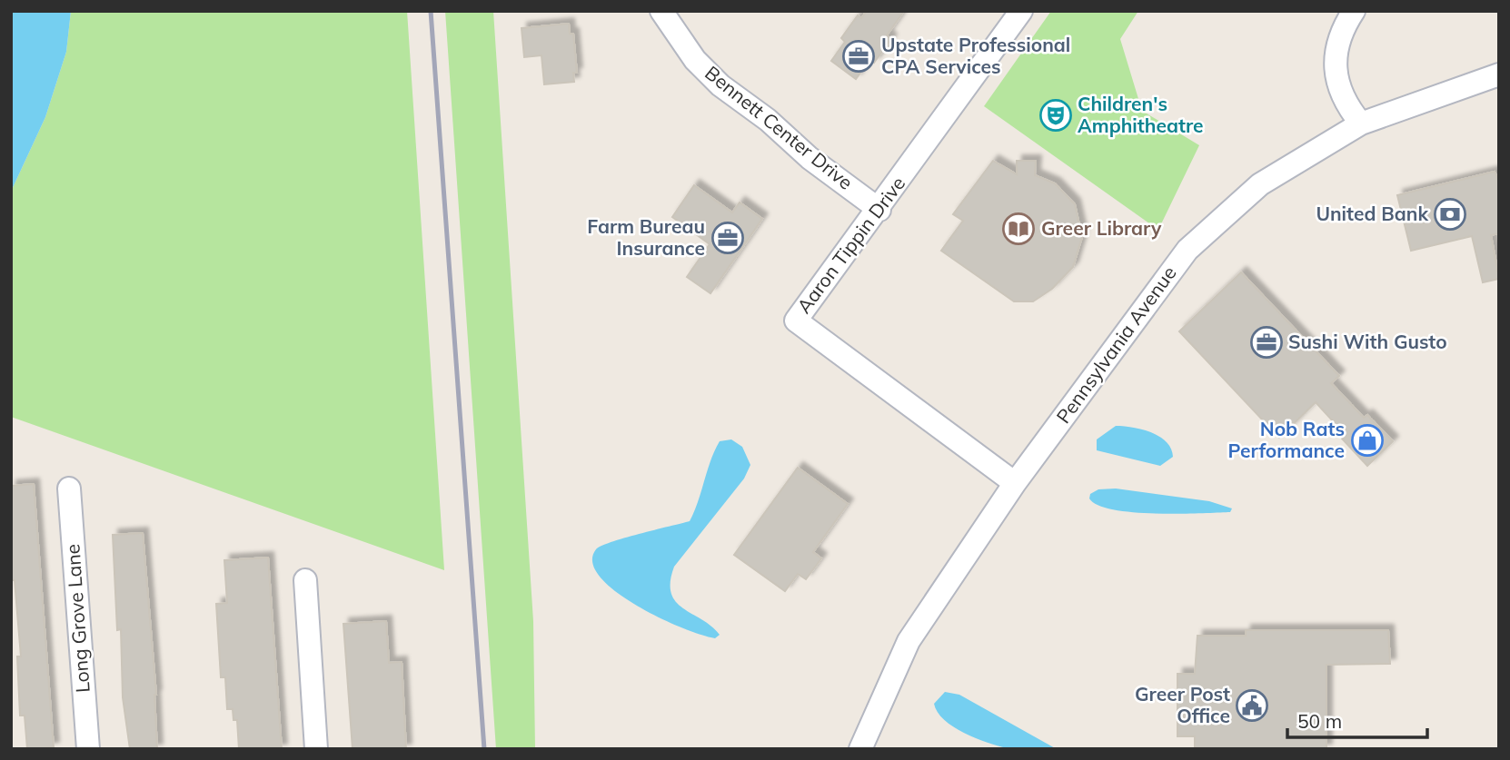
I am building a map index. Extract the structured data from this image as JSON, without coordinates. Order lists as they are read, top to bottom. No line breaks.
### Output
{"streets":{"street":["Bennett Center Drive","Aaron Tippin Drive","Pennsylvania Avenue","Long Grove Lane"]},"crossings":[["Bennett Center Drive","Aaron Tippin Drive"],["Aaron Tippin Drive","Pennsylvania Avenue"]],"places":{"office":["Upstate Professional CPA Services","Farm Bureau Insurance","Sushi With Gusto"],"theatre":["Children's Amphitheatre"],"bank":["United Bank"],"library":["Greer Library"],"shop":["Nob Rats Performance"],"public building":["Greer Post Office"]},"scale_bar":"50 m"}
